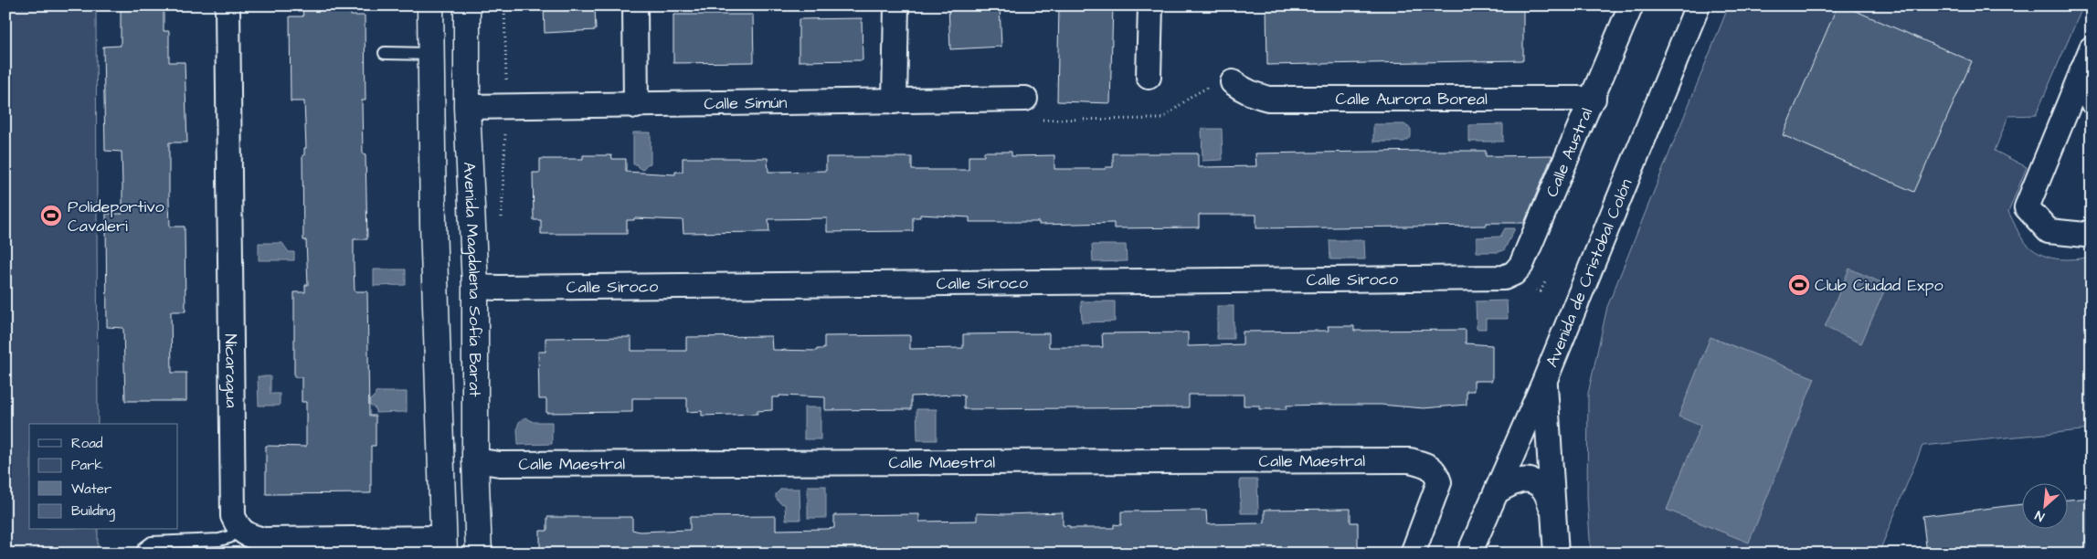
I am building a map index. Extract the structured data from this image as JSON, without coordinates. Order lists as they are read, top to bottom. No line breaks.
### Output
{"streets":{"street":["Calle Aurora Boreal","Calle Simún","Calle Austral","Avenida de Cristobal Colón","Avenida Magdalena Sofía Barat","Calle Siroco","Nicaragua","Calle Maestral"]},"crossings":[["Calle Aurora Boreal","Calle Austral"],["Calle Simún","Avenida Magdalena Sofía Barat"],["Calle Austral","Calle Siroco"],["Avenida Magdalena Sofía Barat","Calle Siroco"],["Avenida Magdalena Sofía Barat","Calle Maestral"]],"places":{"sports":["Polideportivo Cavaleri","Club Ciudad Expo"]},"legend":["Road","Park","Water","Building"],"north":"bottom left"}
